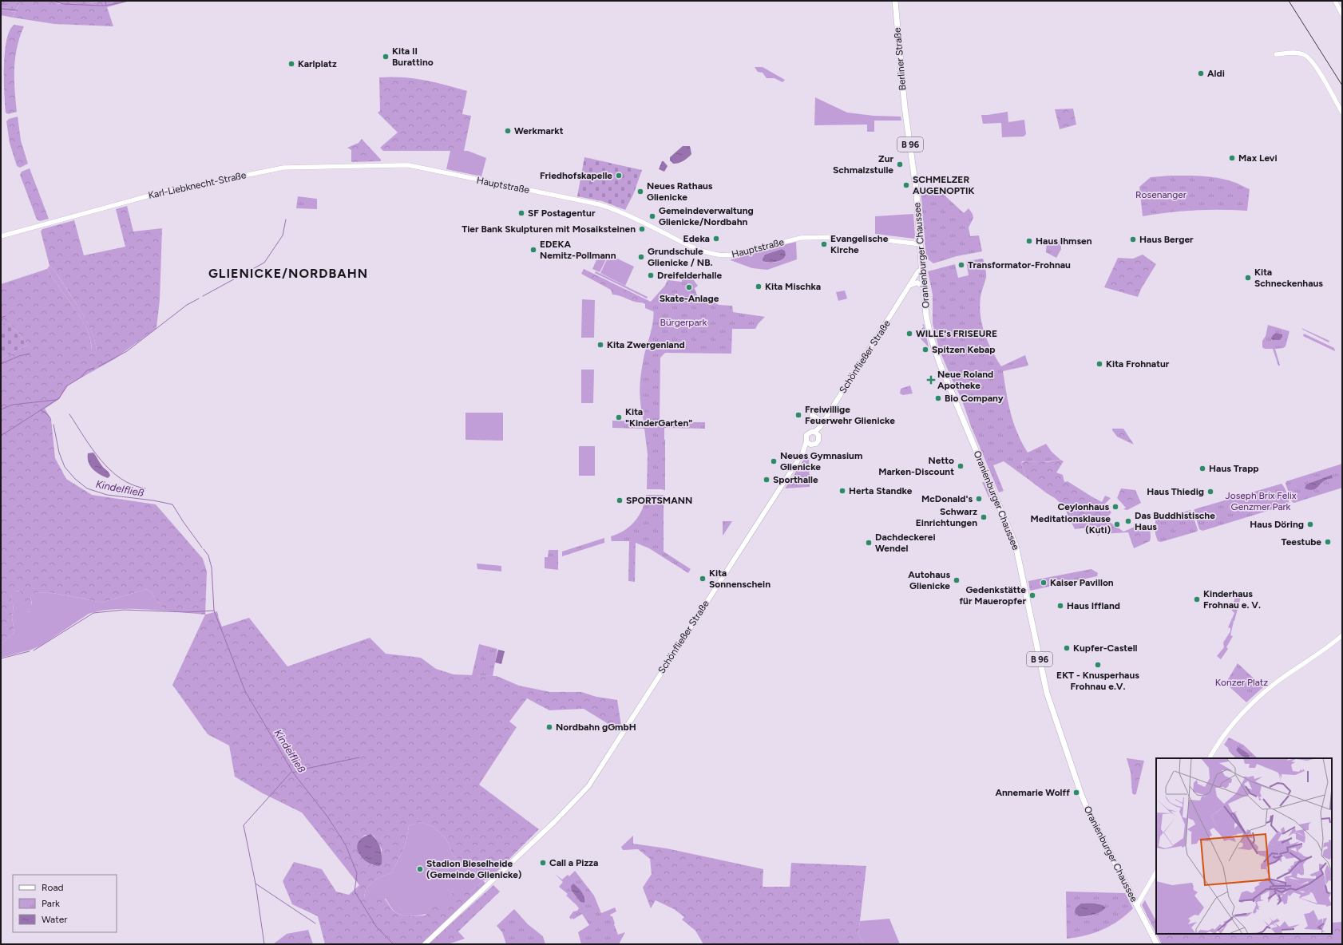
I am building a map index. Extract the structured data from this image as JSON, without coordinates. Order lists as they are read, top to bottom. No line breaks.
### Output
{"streets":{"main road":["Berliner Straße","B 96","Oranienburger Chaussee","Schönfließer Straße"],"street":["Karl-Liebknecht-Straße","Hauptstraße"]},"crossings":[["Berliner Straße","Oranienburger Chaussee"],["Karl-Liebknecht-Straße","Hauptstraße"],["Hauptstraße","Oranienburger Chaussee"],["Oranienburger Chaussee","Schönfließer Straße"]],"districts":["GLIENICKE/NORDBAHN"],"water":["Kindelfließ"],"parks":["Rosenanger","Bürgerpark","Joseph Brix Felix Genzmer Park","Konzer Platz"],"places":{"other":["Kita II Burattino","Karlplatz","Aldi","Werkmarkt","Max Levi","Zur Schmalzstulle","Friedhofskapelle","SCHMELZER AUGENOPTIK","Neues Rathaus Glienicke","SF Postagentur","Gemeindeverwaltung Glienicke/Nordbahn","Tier Bank Skulpturen mit Mosaiksteinen","Edeka","Haus Berger","Haus Ihmsen","Evangelische Kirche","EDEKA Nemitz-Pollmann","Grundschule Glienicke / NB.","Transformator-Frohnau","Dreifelderhalle","Kita Schneckenhaus","Kita Mischka","Skate-Anlage","WILLE's FRISEURE","Kita Zwergenland","Spitzen Kebap","Kita Frohnatur","Bio Company","Freiwillige Feuerwehr Glienicke","Kita \"KinderGarten\"","Neues Gymnasium Glienicke","Netto Marken-Discount","Haus Trapp","Sporthalle","Herta Standke","Haus Thiedig","McDonald's","SPORTSMANN","Ceylonhaus","Schwarz Einrichtungen","Das Buddhistische Haus","Meditationsklause (Kuti)","Haus Döring","Teestube","Dachdeckerei Wendel","Kita Sonnenschein","Autohaus Glienicke","Kaiser Pavillon","Gedenkstätte für Maueropfer","Kinderhaus Frohnau e. V.","Haus Iffland","Kupfer-Castell","EKT - Knusperhaus Frohnau e.V.","Nordbahn gGmbH","Annemarie Wolff","Call a Pizza","Stadion Bieselheide (Gemeinde Glienicke)"],"health":["Neue Roland Apotheke"]},"legend":["Road","Park","Water"]}
